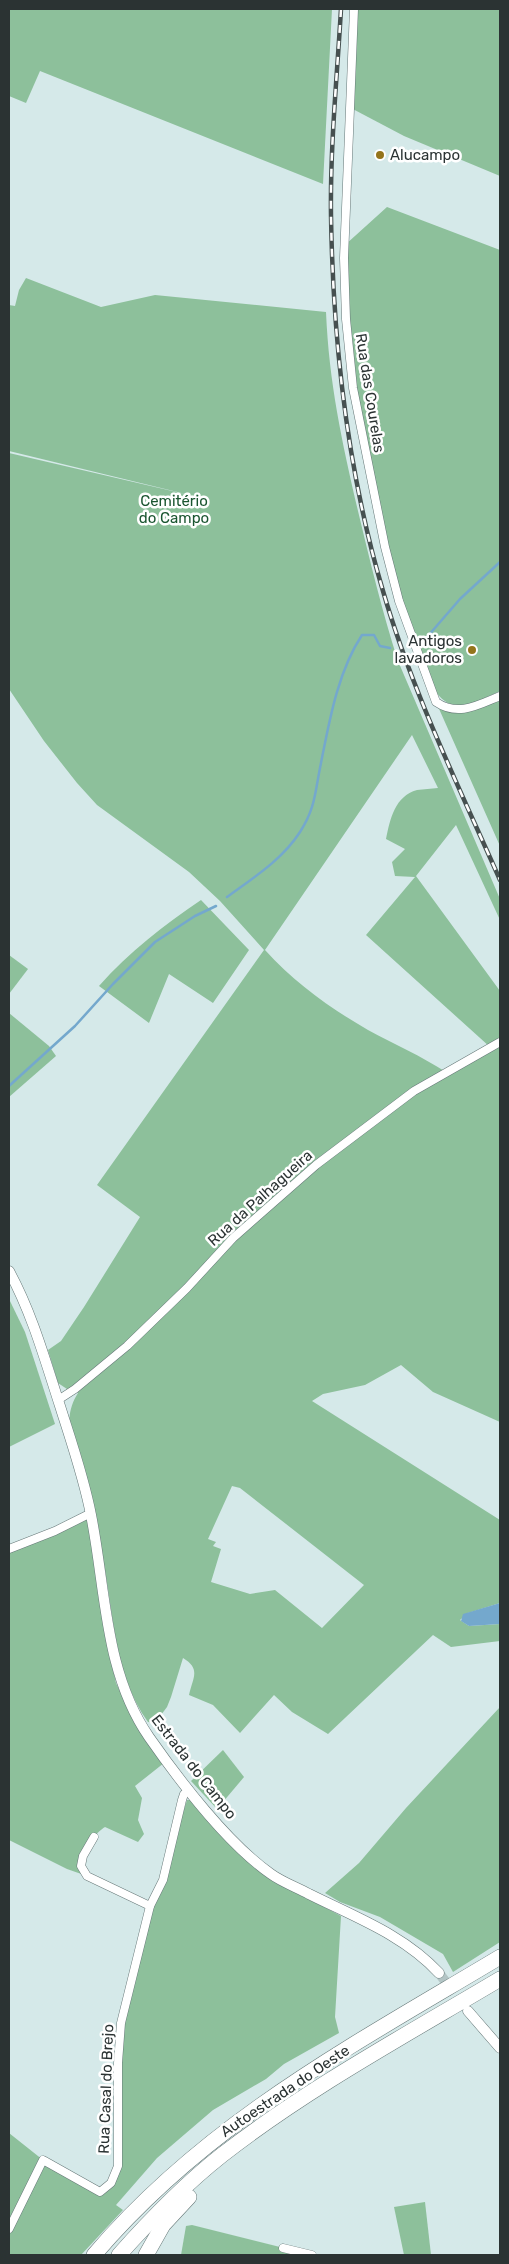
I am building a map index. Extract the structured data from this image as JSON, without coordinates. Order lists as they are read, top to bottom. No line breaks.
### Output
{"streets":{"highway":["Autoestrada do Oeste"],"street":["Rua das Courelas","Rua da Palhagueira","Estrada do Campo","Rua Casal do Brejo"]},"crossings":[["Rua da Palhagueira","Estrada do Campo"],["Estrada do Campo","Rua Casal do Brejo"]],"parks":["Cemitério do Campo"],"places":["Alucampo","Antigos lavadoros"]}
